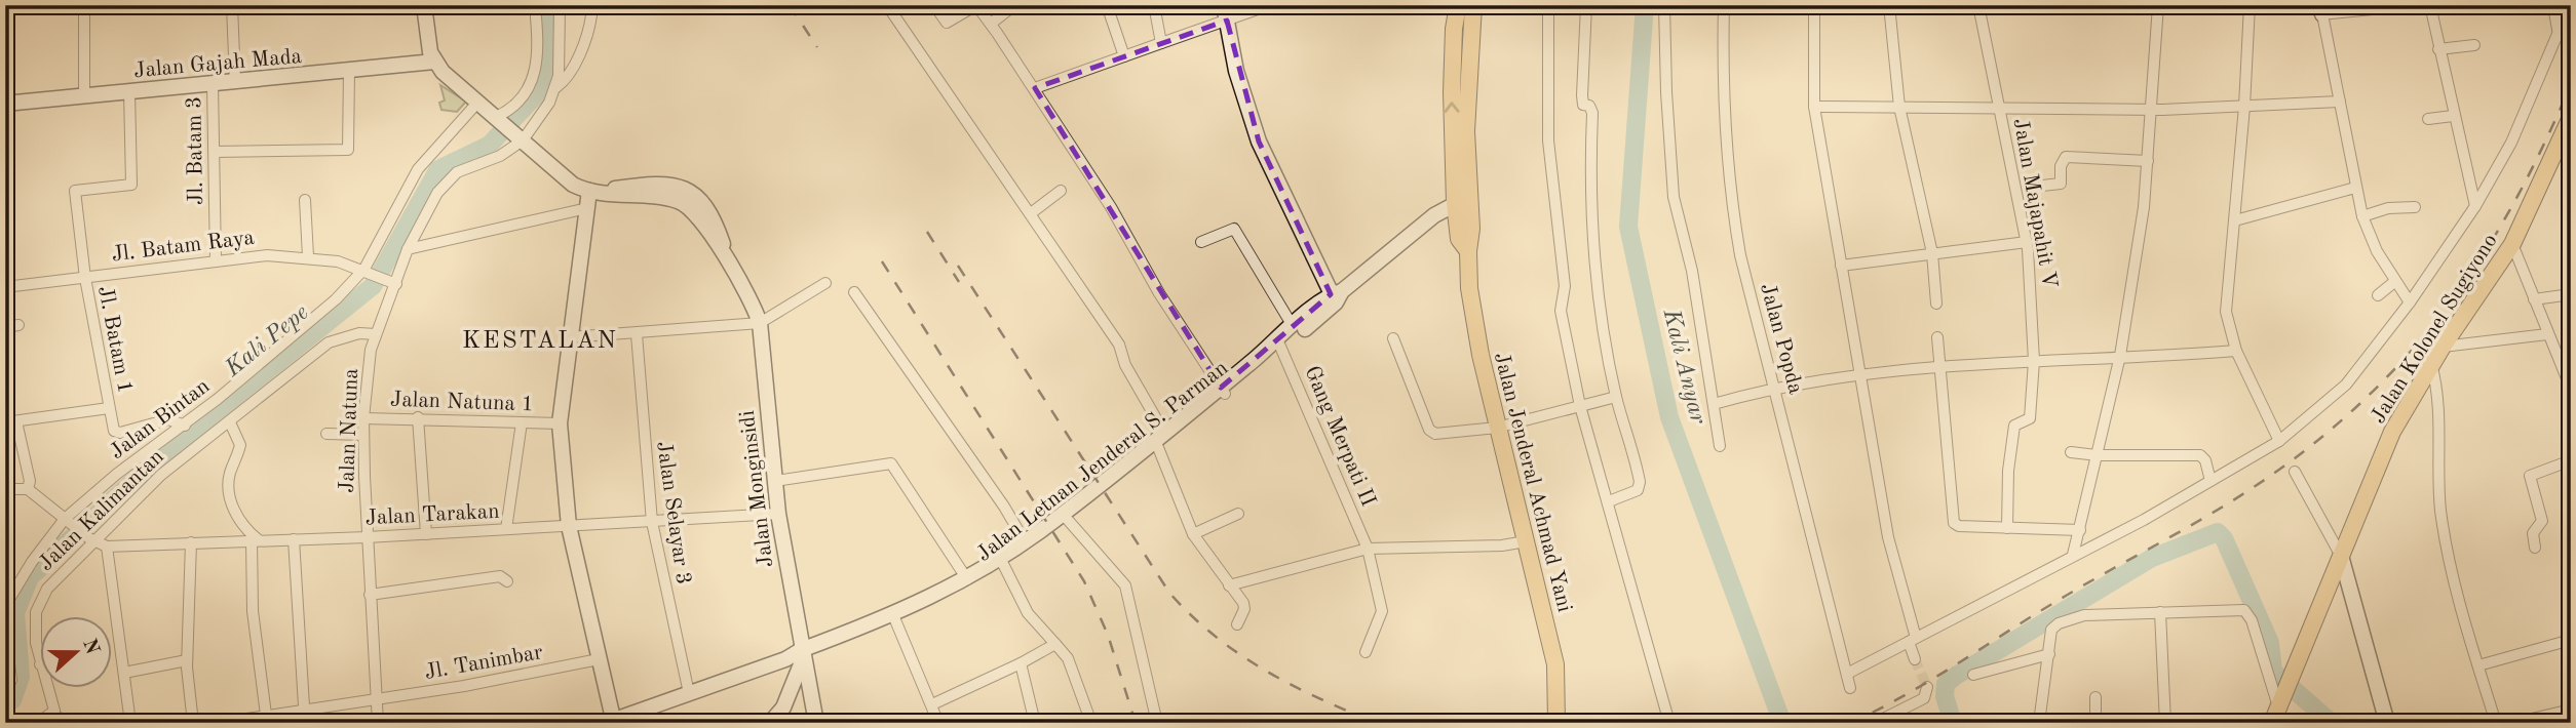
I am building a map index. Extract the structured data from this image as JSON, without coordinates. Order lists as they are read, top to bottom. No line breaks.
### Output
{"streets":{"main road":["Jalan Gajah Mada","Jalan Kolonel Sugiyono","Jalan Letnan Jenderal S. Parman","Jalan Jenderal Achmad Yani","Jalan Monginsidi"],"street":["Jl. Batam 3","Jalan Majapahit V","Jl. Batam Raya","Jalan Popda","Jl. Batam 1","Jalan Natuna 1","Jalan Bintan","Jalan Natuna","Gang Merpati II","Jalan Kalimantan","Jalan Selayar 3","Jalan Tarakan","Jl. Tanimbar"]},"crossings":[["Jalan Gajah Mada","Jl. Batam 3"],["Jalan Gajah Mada","Jl. Batam 1"],["Jalan Gajah Mada","Jalan Monginsidi"],["Jl. Batam 3","Jl. Batam Raya"],["Jl. Batam Raya","Jl. Batam 1"],["Jl. Batam Raya","Jalan Bintan"],["Jalan Natuna 1","Jalan Natuna"],["Jalan Bintan","Jalan Monginsidi"],["Jalan Bintan","Jalan Tarakan"],["Jalan Natuna","Jalan Kalimantan"],["Jalan Natuna","Jalan Tarakan"],["Jalan Natuna","Jl. Tanimbar"],["Gang Merpati II","Jalan Letnan Jenderal S. Parman"],["Jalan Letnan Jenderal S. Parman","Jalan Jenderal Achmad Yani"],["Jalan Letnan Jenderal S. Parman","Jalan Monginsidi"],["Jalan Letnan Jenderal S. Parman","Jalan Selayar 3"],["Jalan Monginsidi","Jalan Tarakan"],["Jalan Kalimantan","Jalan Tarakan"],["Jalan Selayar 3","Jalan Tarakan"]],"districts":["KESTALAN"],"water":["Kali Pepe","Kali Anyar"],"north":"right"}
